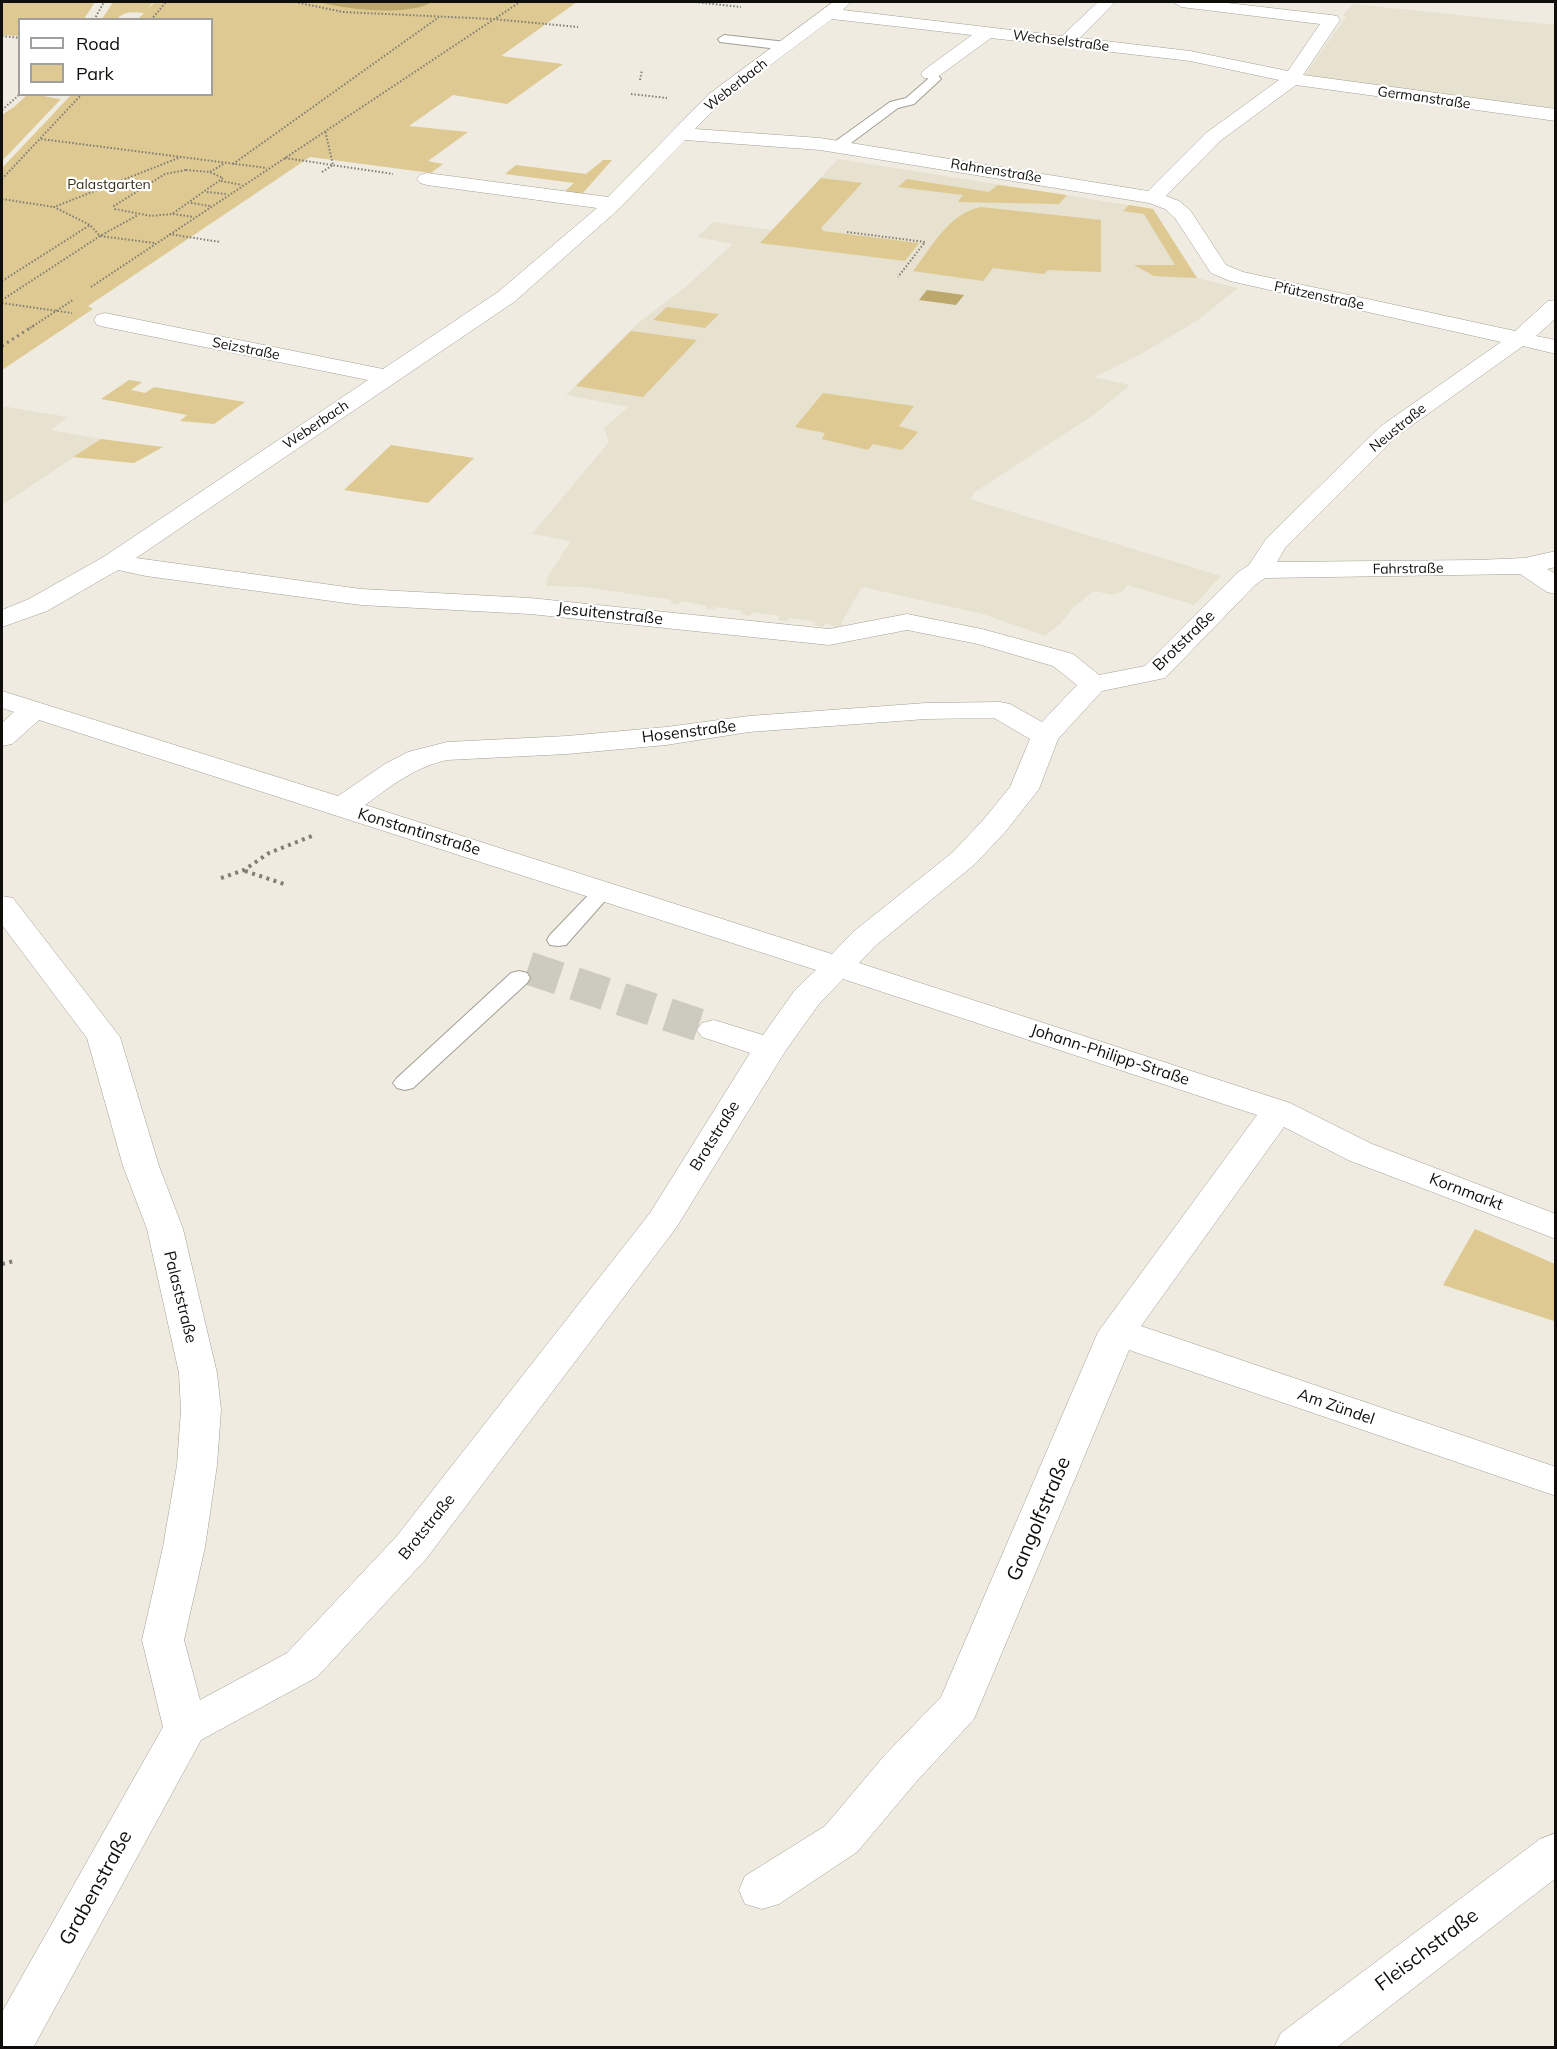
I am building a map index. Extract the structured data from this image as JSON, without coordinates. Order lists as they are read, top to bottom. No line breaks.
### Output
{"streets":{"street":["Wechselstraße","Weberbach","Germanstraße","Rahnenstraße","Pfützenstraße","Seizstraße","Neustraße","Fahrstraße","Jesuitenstraße","Brotstraße","Hosenstraße","Konstantinstraße","Johann-Philipp-Straße","Kornmarkt","Palaststraße","Am Zündel","Gangolfstraße","Grabenstraße","Fleischstraße"]},"crossings":[["Wechselstraße","Weberbach"],["Wechselstraße","Germanstraße"],["Weberbach","Rahnenstraße"],["Weberbach","Seizstraße"],["Weberbach","Jesuitenstraße"],["Rahnenstraße","Pfützenstraße"],["Pfützenstraße","Neustraße"],["Neustraße","Fahrstraße"],["Neustraße","Brotstraße"],["Fahrstraße","Brotstraße"],["Jesuitenstraße","Brotstraße"],["Brotstraße","Hosenstraße"],["Brotstraße","Konstantinstraße"],["Brotstraße","Johann-Philipp-Straße"],["Brotstraße","Palaststraße"],["Brotstraße","Grabenstraße"],["Hosenstraße","Konstantinstraße"],["Konstantinstraße","Johann-Philipp-Straße"],["Johann-Philipp-Straße","Kornmarkt"],["Johann-Philipp-Straße","Gangolfstraße"],["Palaststraße","Grabenstraße"],["Am Zündel","Gangolfstraße"]],"parks":["Palastgarten"],"legend":["Road","Park"]}
